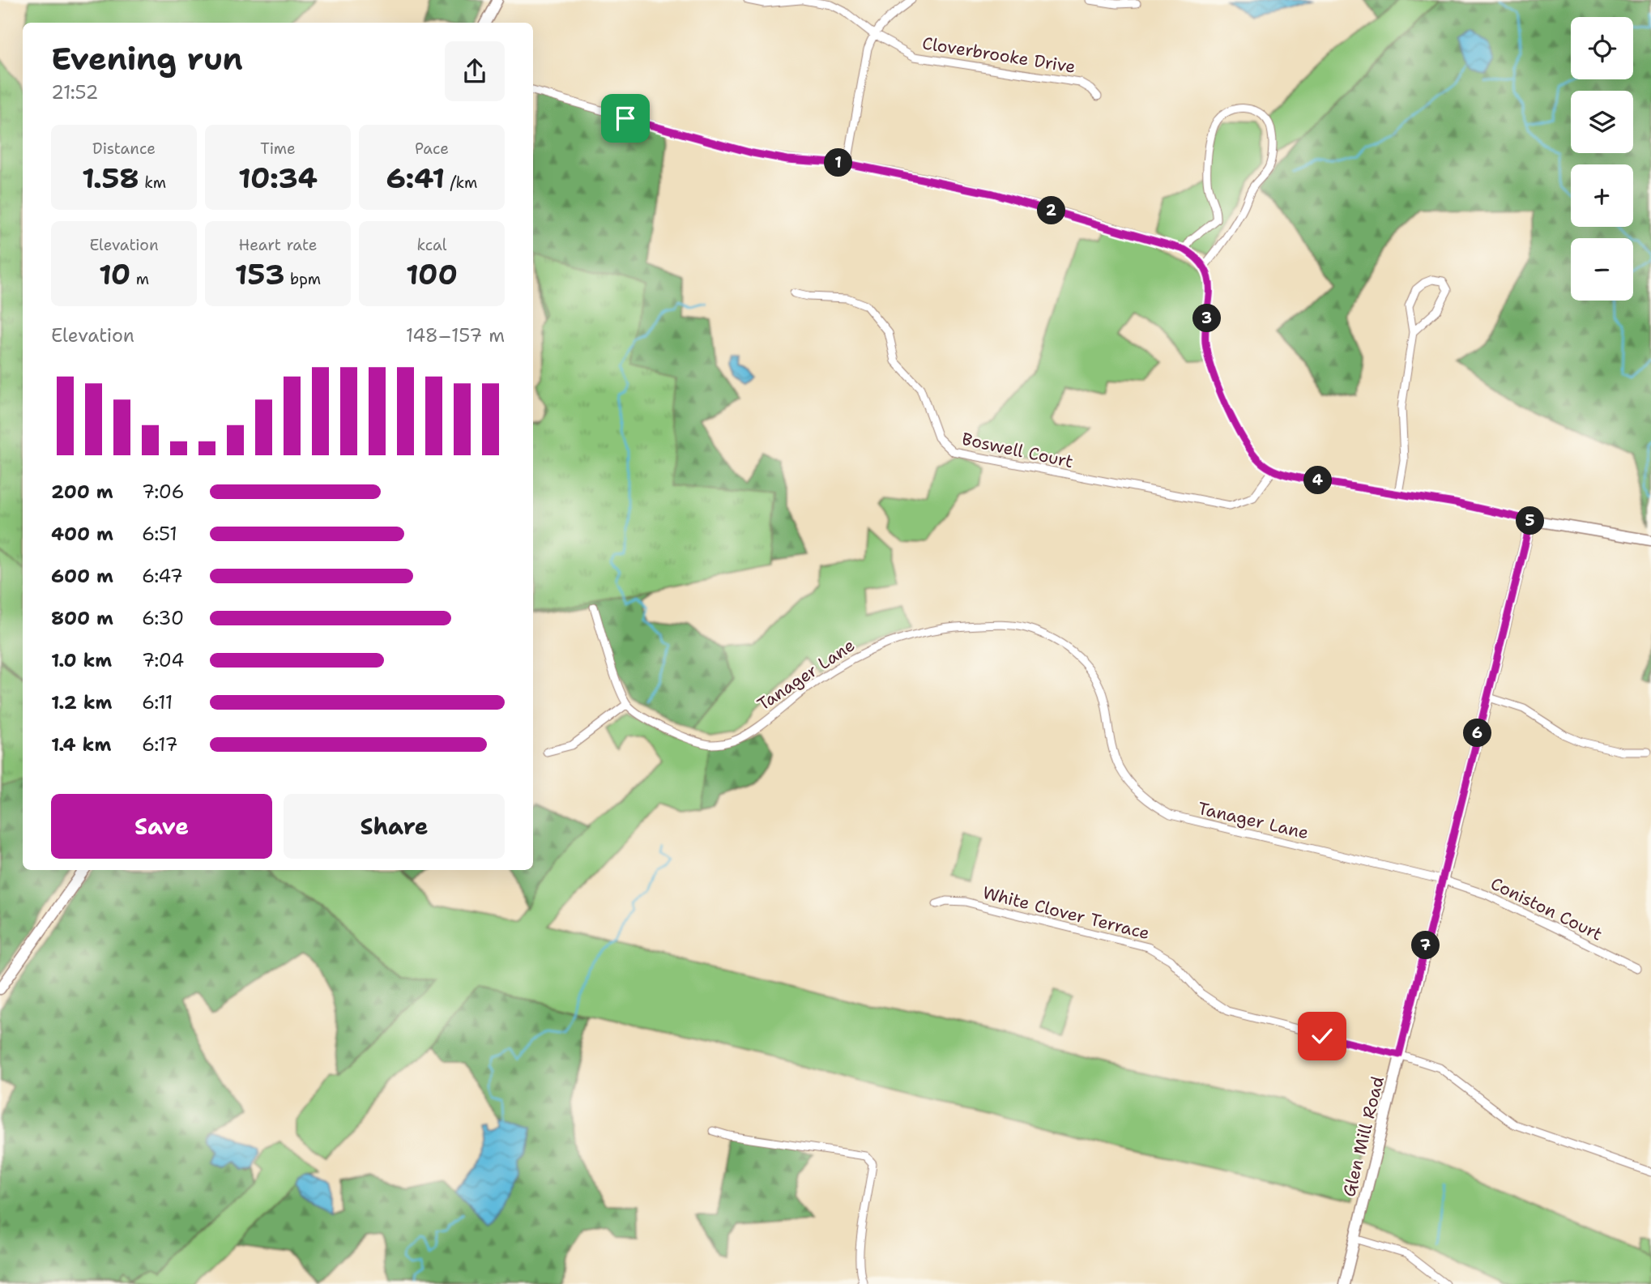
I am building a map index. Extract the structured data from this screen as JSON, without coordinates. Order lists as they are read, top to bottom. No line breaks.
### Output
{"streets":{"main road":["Glen Mill Road"],"street":["Cloverbrooke Drive","Boswell Court","Tanager Lane","Coniston Court","White Clover Terrace"]},"crossings":[["Tanager Lane","Coniston Court"],["Tanager Lane","Glen Mill Road"],["Coniston Court","Glen Mill Road"],["White Clover Terrace","Glen Mill Road"]],"page":{"map_buttons":["+","−"],"heading":["Evening run","21:52"],"stats":[["Distance","1.58 km"],["Time","10:34"],["Pace","6:41 /km"],["Elevation","10 m"],["Heart rate","153 bpm"],["kcal","100"]],"pins":["1","2","3","4","5","6","7"],"chart":["Elevation","148–157 m"],"list":[{"name":"200 m","note":"7:06"},{"name":"400 m","note":"6:51"},{"name":"600 m","note":"6:47"},{"name":"800 m","note":"6:30"},{"name":"1.0 km","note":"7:04"},{"name":"1.2 km","note":"6:11"},{"name":"1.4 km","note":"6:17"}],"buttons":["Save","Share"]}}
